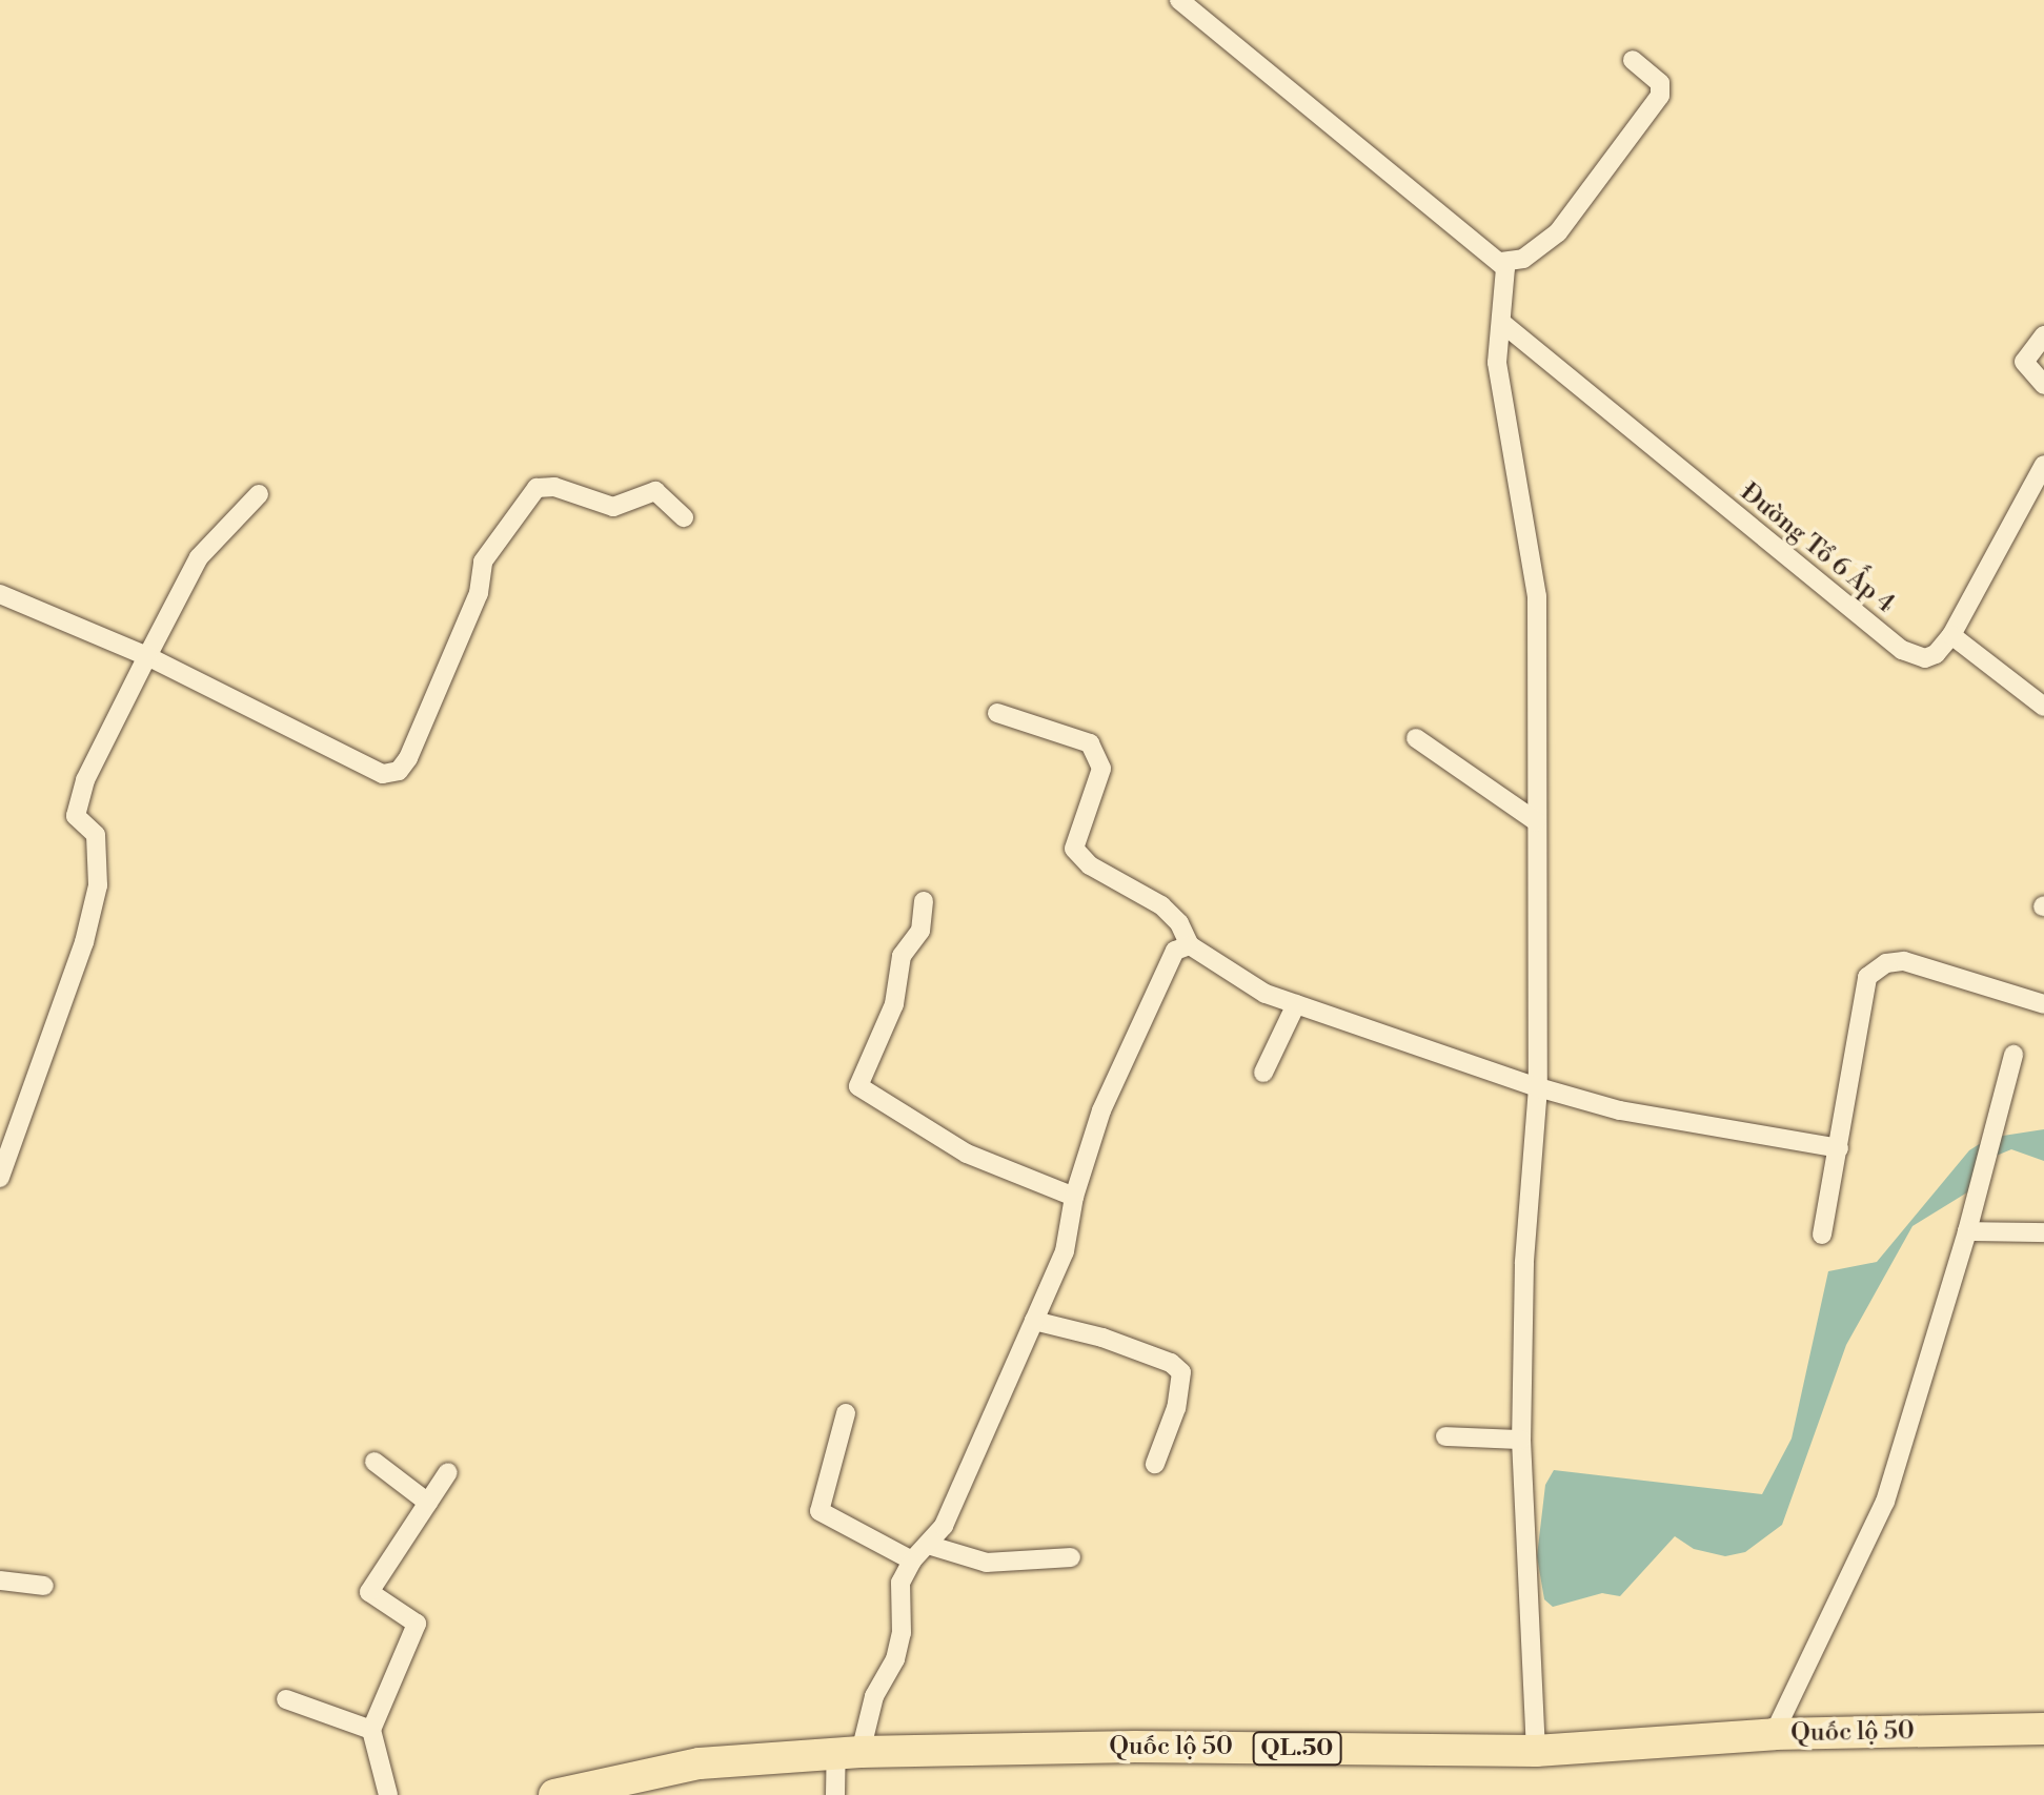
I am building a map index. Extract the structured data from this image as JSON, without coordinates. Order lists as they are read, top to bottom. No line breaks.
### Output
{"streets":{"highway":["Quốc lộ 50","QL.50"],"street":["Đường Tổ 6 Ấp 4"]}}
